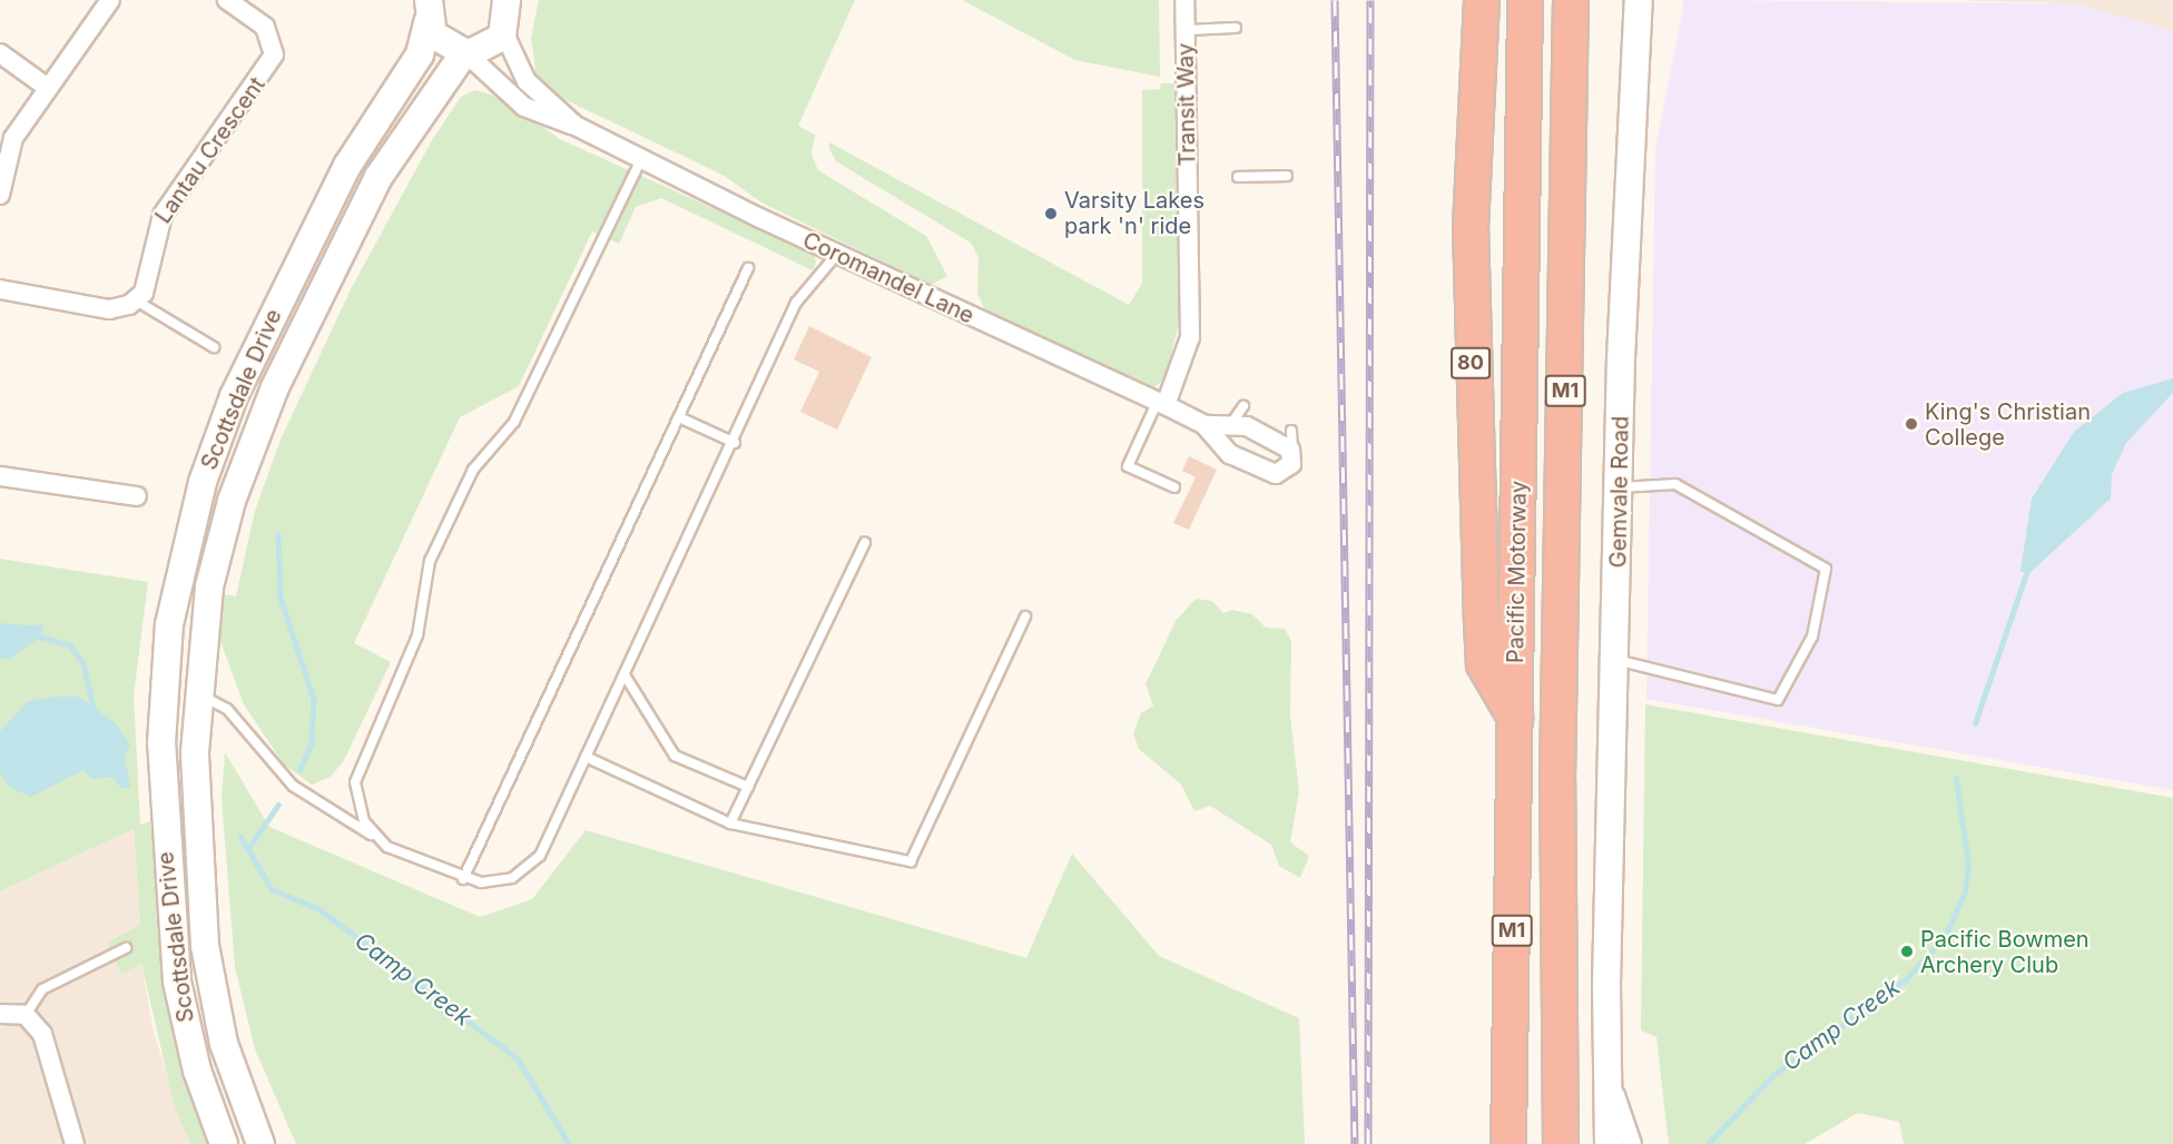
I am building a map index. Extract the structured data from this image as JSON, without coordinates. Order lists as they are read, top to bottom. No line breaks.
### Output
{"streets":{"highway":["80","M1","Pacific Motorway"],"main road":["Scottsdale Drive","Gemvale Road"],"street":["Transit Way","Lantau Crescent","Coromandel Lane"]},"crossings":[["Transit Way","Coromandel Lane"],["Coromandel Lane","Scottsdale Drive"],["80","Pacific Motorway"]],"water":["Camp Creek"],"places":["Varsity Lakes park 'n' ride","King's Christian College","Pacific Bowmen Archery Club"]}
